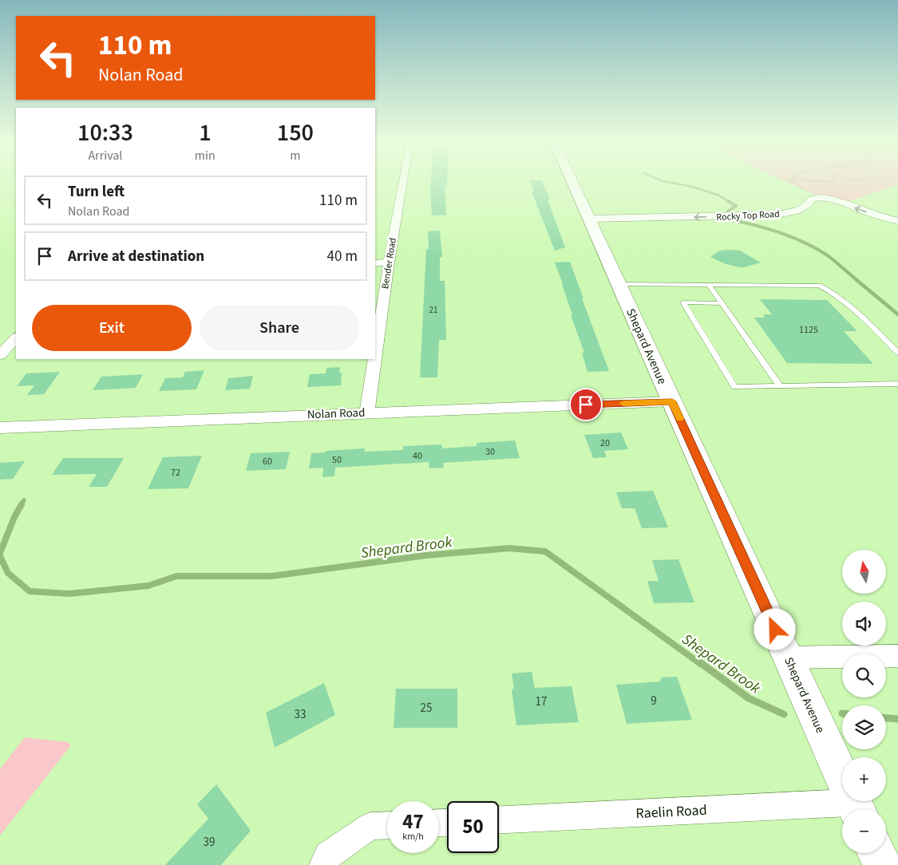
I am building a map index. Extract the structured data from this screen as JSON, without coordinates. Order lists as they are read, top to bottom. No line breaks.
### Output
{"streets":{"main road":["Shepard Avenue"],"street":["Rocky Top Road","Bender Road","Nolan Road","Raelin Road"]},"crossings":[["Rocky Top Road","Shepard Avenue"],["Bender Road","Nolan Road"],["Shepard Avenue","Nolan Road"]],"one_way":["Rocky Top Road"],"water":["Shepard Brook"],"house_numbers":["21","1125","20","30","40","50","60","72","9","17","25","33","39"],"north":"top","page":{"turn":["110 m","Nolan Road"],"eta":["10:33","Arrival","1","min","150","m"],"list":[{"name":"Turn left","note":"Nolan Road","value":"110 m"},{"name":"Arrive at destination","value":"40 m"}],"buttons":["Exit","Share"],"map_buttons":["+","−"],"speed":"47 km/h","limit":"50"}}
